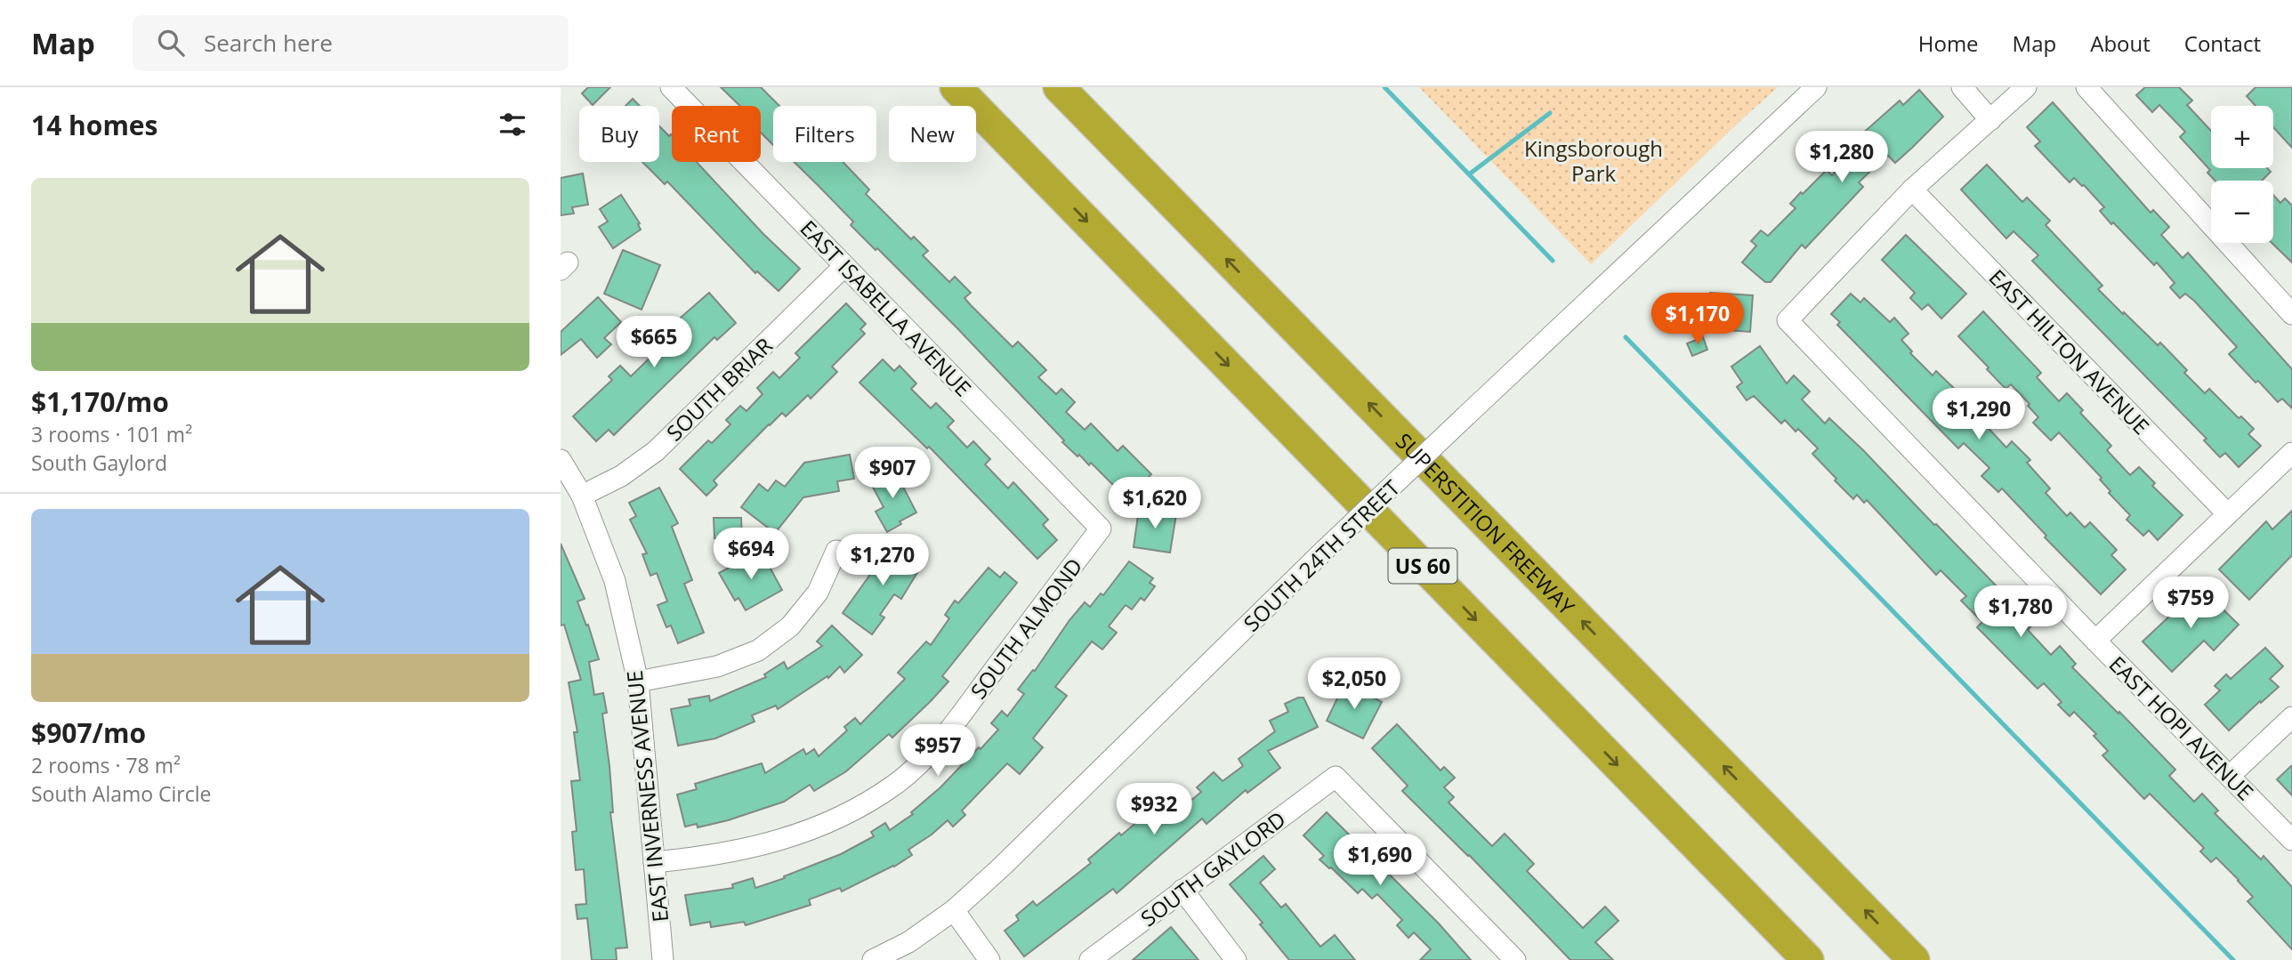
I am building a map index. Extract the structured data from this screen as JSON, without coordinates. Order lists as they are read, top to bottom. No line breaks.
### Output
{"streets":{"highway":["SUPERSTITION FREEWAY","US 60"],"street":["EAST ISABELLA AVENUE","EAST HILTON AVENUE","SOUTH BRIAR","SOUTH 24TH STREET","SOUTH ALMOND","EAST HOPI AVENUE","EAST INVERNESS AVENUE","SOUTH GAYLORD"]},"crossings":[["EAST ISABELLA AVENUE","SOUTH BRIAR"],["EAST ISABELLA AVENUE","SOUTH ALMOND"],["EAST HILTON AVENUE","EAST HOPI AVENUE"],["SOUTH BRIAR","EAST INVERNESS AVENUE"],["SOUTH ALMOND","EAST INVERNESS AVENUE"]],"parks":["Kingsborough Park"],"page":{"header":"Map","search":"Search here","nav":["Home","Map","About","Contact"],"heading":"14 homes","map_buttons":["+","−"],"chip":["Buy","Rent","Filters","New"],"price":["$1,280","$1,170","$665","$1,290","$907","$1,620","$694","$1,270","$759","$1,780","$2,050","$957","$932","$1,690"],"list":[{"name":"$1,170/mo","note":"3 rooms · 101 m² · South Gaylord"},{"name":"$907/mo","note":"2 rooms · 78 m² · South Alamo Circle"}]}}
